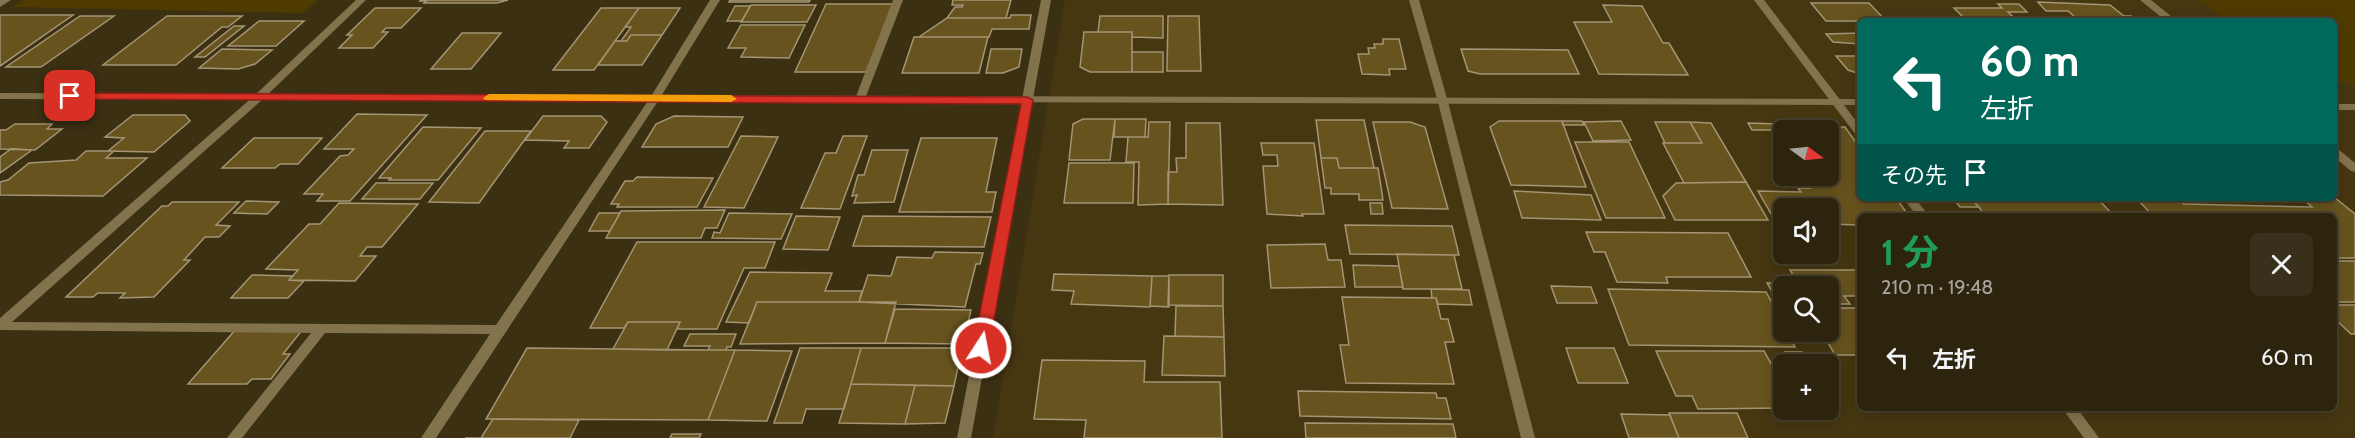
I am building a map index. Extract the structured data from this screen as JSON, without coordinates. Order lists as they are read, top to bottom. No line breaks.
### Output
{"north":"right","page":{"turn":["60 m","左折"],"map_buttons":"+","then":"その先","heading":["1 分","210 m · 19:48"],"list":[{"name":"左折","value":"60 m"}]}}
